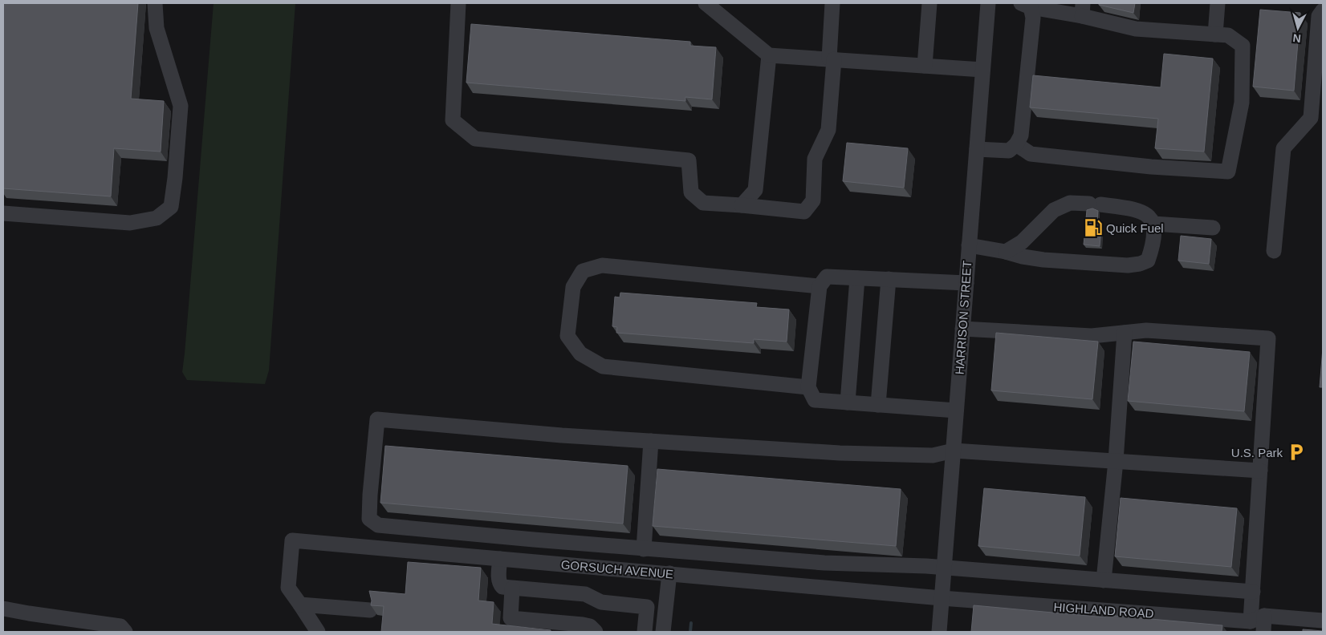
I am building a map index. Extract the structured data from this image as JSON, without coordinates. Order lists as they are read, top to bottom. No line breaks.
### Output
{"streets":{"street":["HARRISON STREET","GORSUCH AVENUE","HIGHLAND ROAD"]},"crossings":[["HARRISON STREET","GORSUCH AVENUE"],["HARRISON STREET","HIGHLAND ROAD"],["GORSUCH AVENUE","HIGHLAND ROAD"]],"places":{"fuel station":["Quick Fuel"],"parking":["U.S. Park"]},"north":"bottom"}
